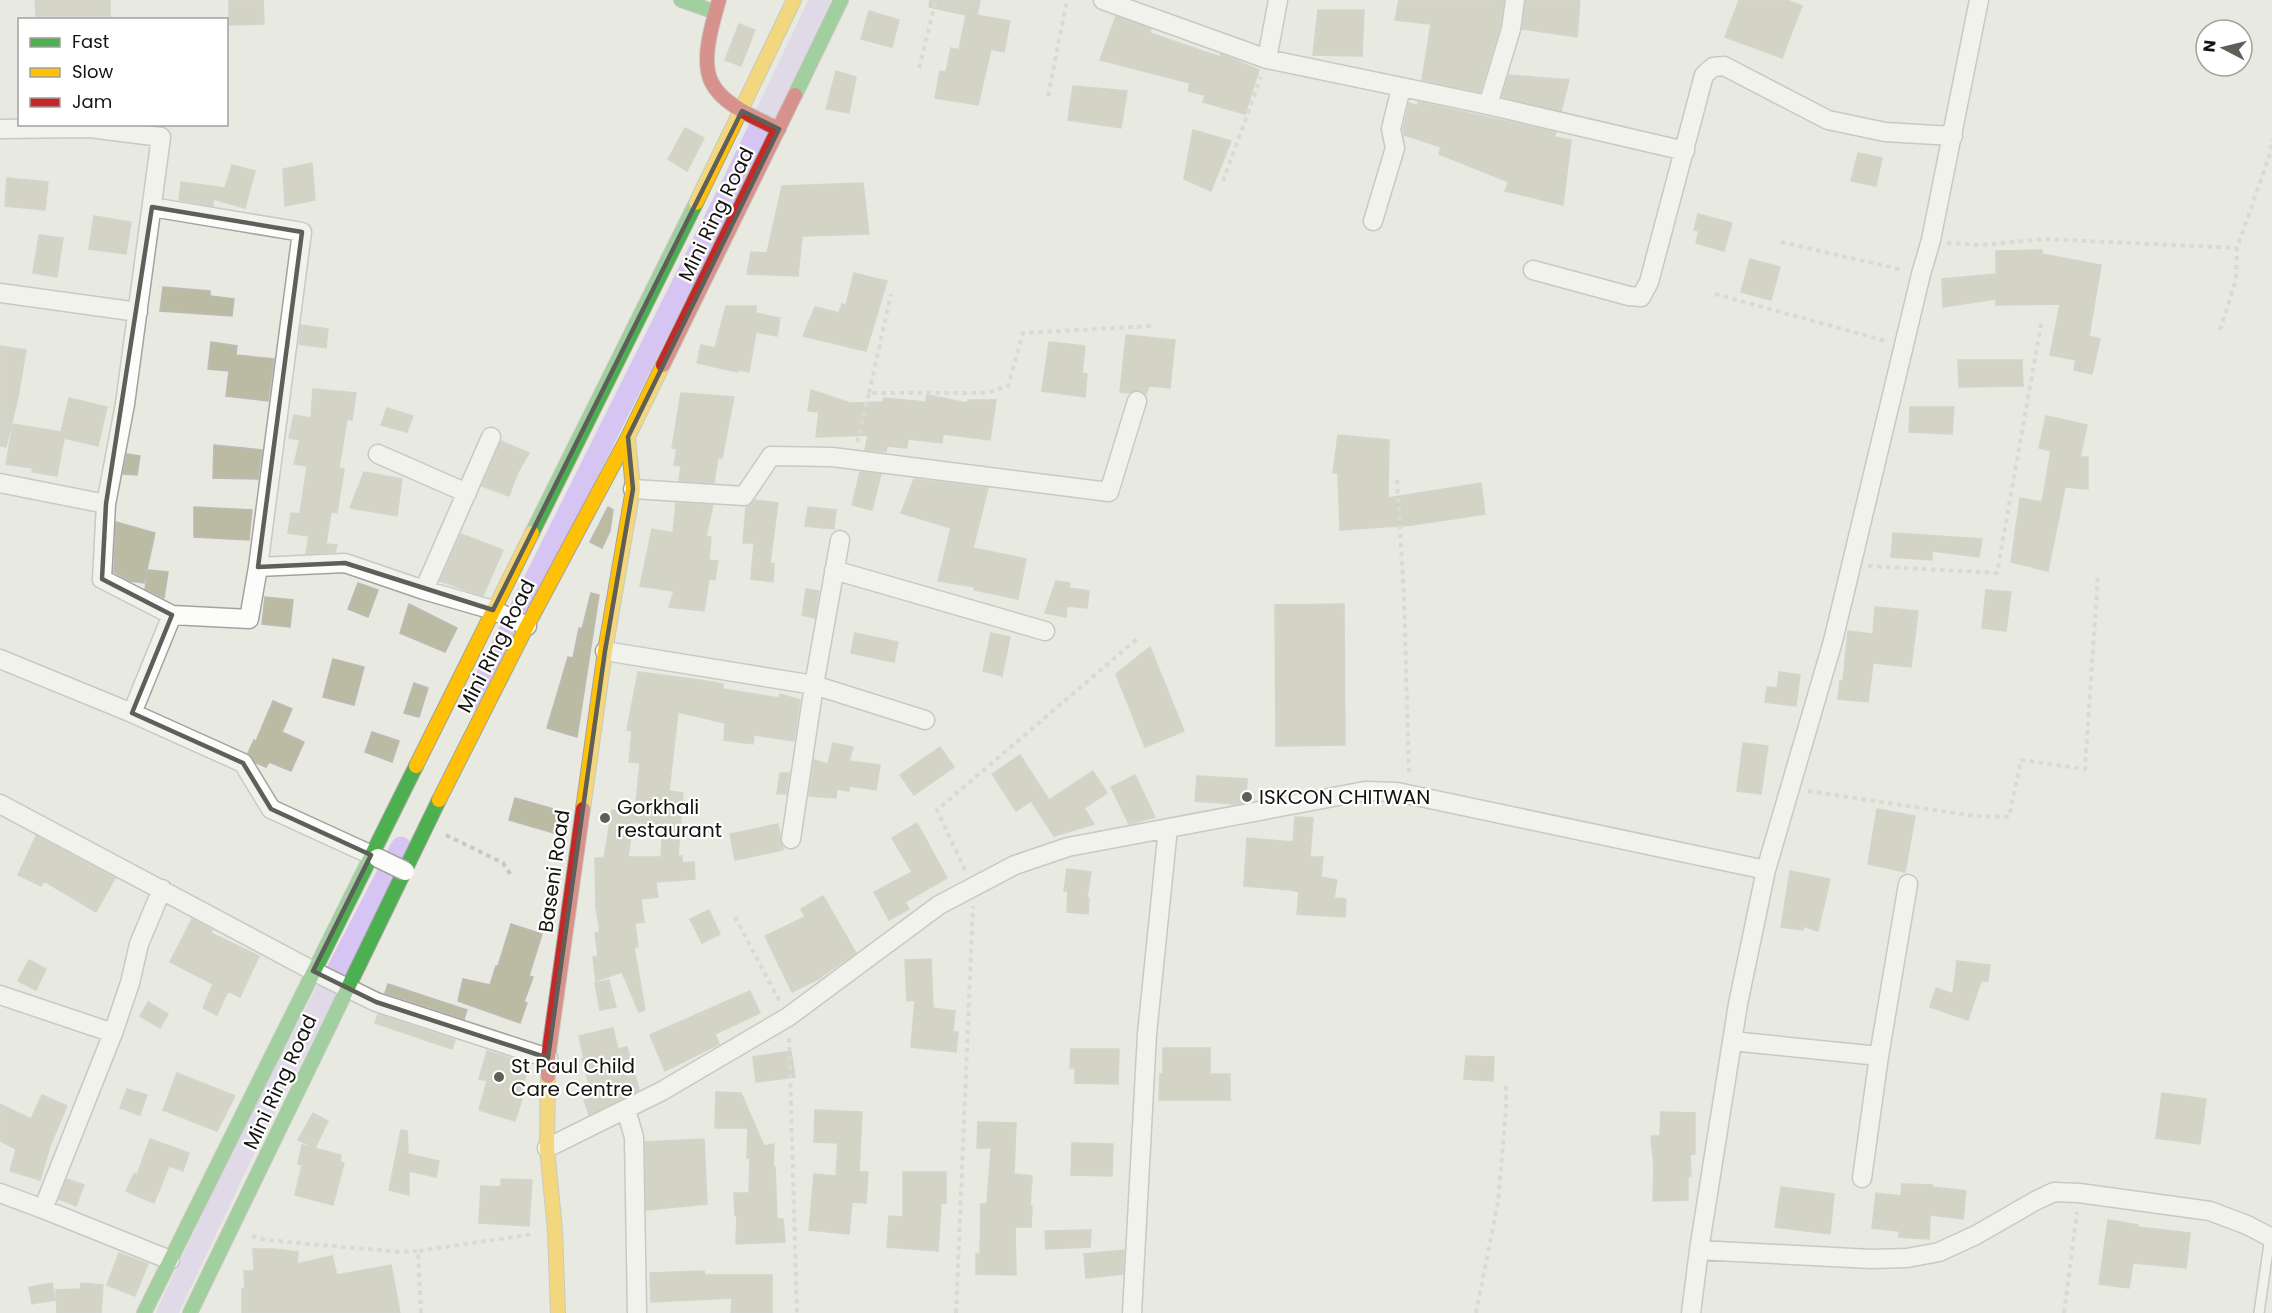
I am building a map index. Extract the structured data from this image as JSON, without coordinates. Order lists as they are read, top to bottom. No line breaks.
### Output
{"streets":{"street":["Mini Ring Road","Baseni Road"]},"crossings":[["Mini Ring Road","Baseni Road"]],"places":["ISKCON CHITWAN","Gorkhali restaurant","St Paul Child Care Centre"],"legend":["Fast","Slow","Jam"],"north":"left"}
